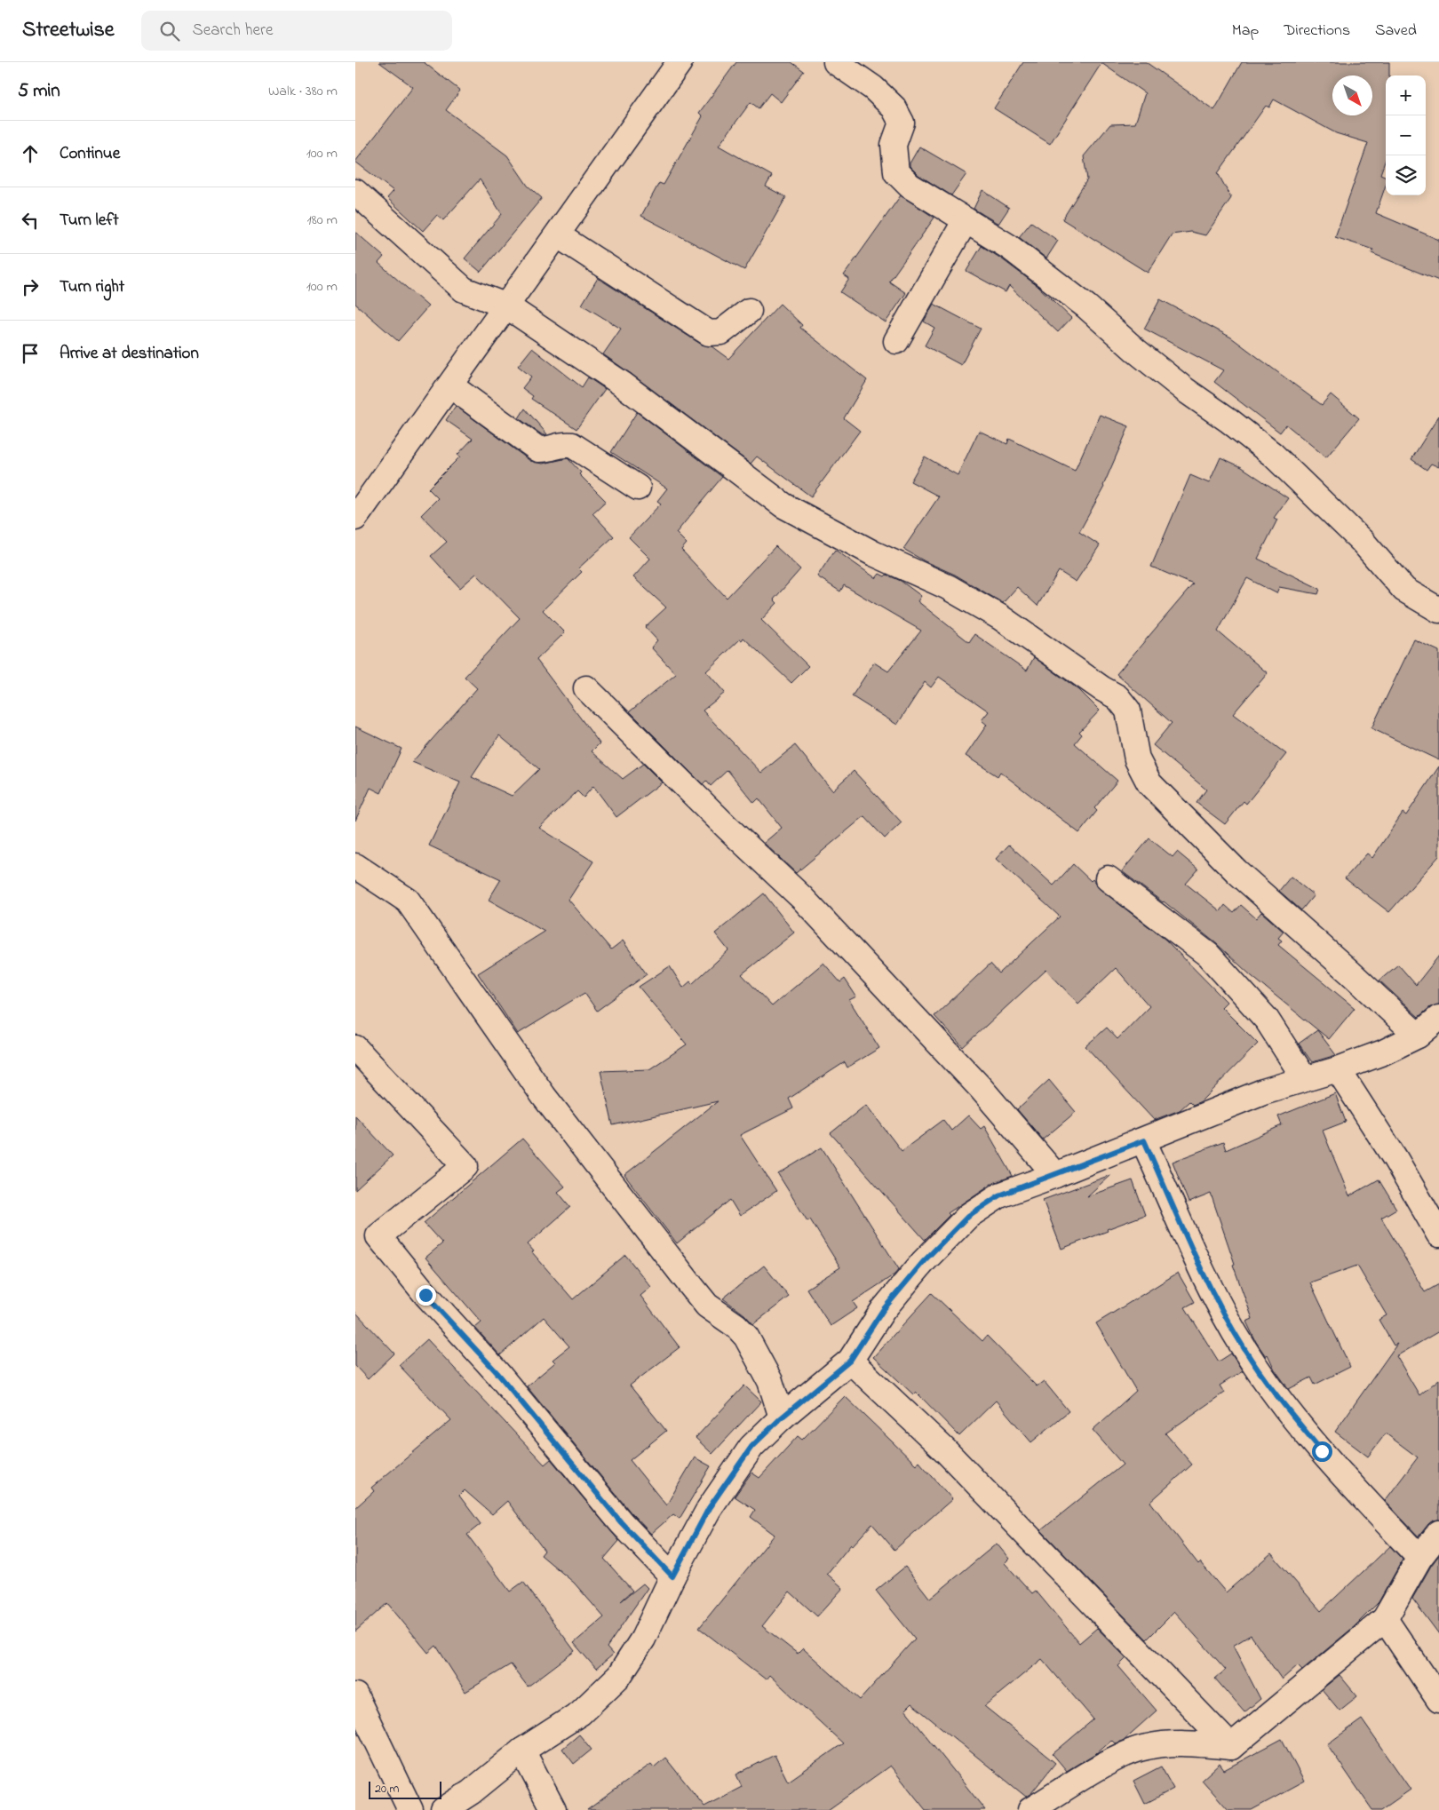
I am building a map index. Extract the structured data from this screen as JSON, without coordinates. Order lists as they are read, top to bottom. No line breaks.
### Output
{"scale_bar":"20 m","north":"bottom right","page":{"header":"Streetwise","search":"Search here","nav":["Map","Directions","Saved"],"heading":["5 min","Walk · 380 m"],"map_buttons":["+","−"],"list":[["Continue","100 m"],["Turn left","180 m"],["Turn right","100 m"],"Arrive at destination"],"scale":"20 m"}}
